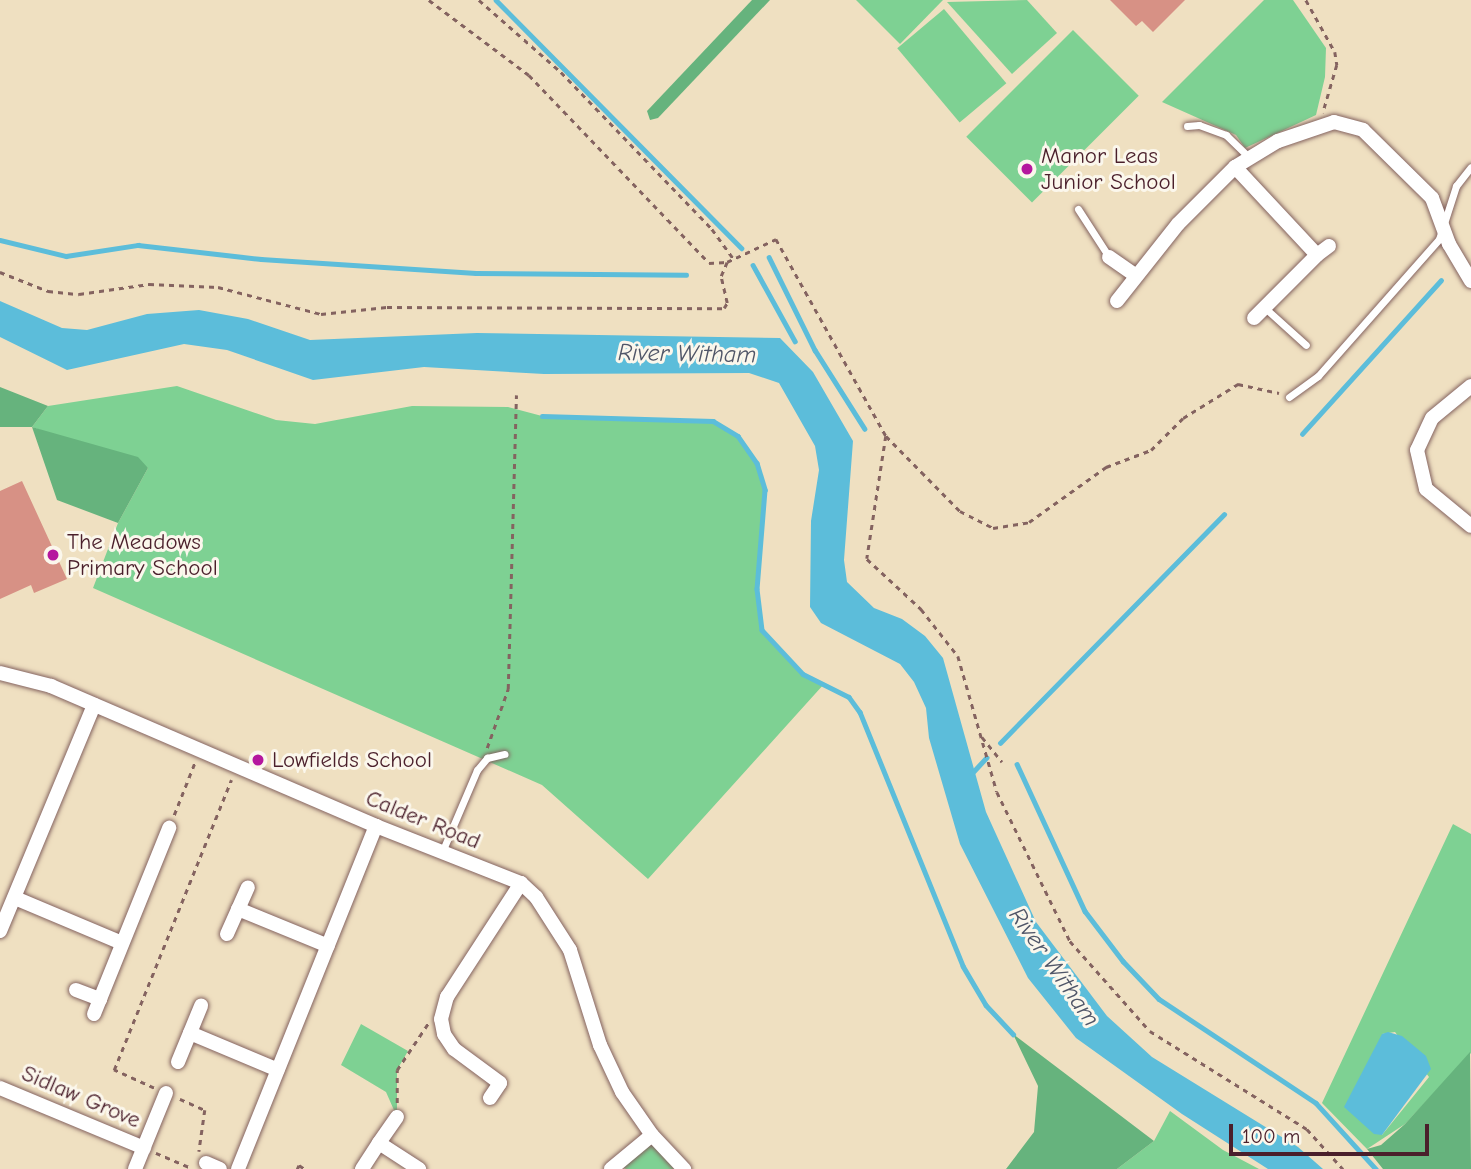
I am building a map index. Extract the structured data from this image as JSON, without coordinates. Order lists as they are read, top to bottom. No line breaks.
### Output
{"streets":{"street":["Calder Road","Sidlaw Grove"]},"water":["River Witham"],"places":["Manor Leas Junior School","The Meadows Primary School","Lowfields School"],"scale_bar":"100 m"}
